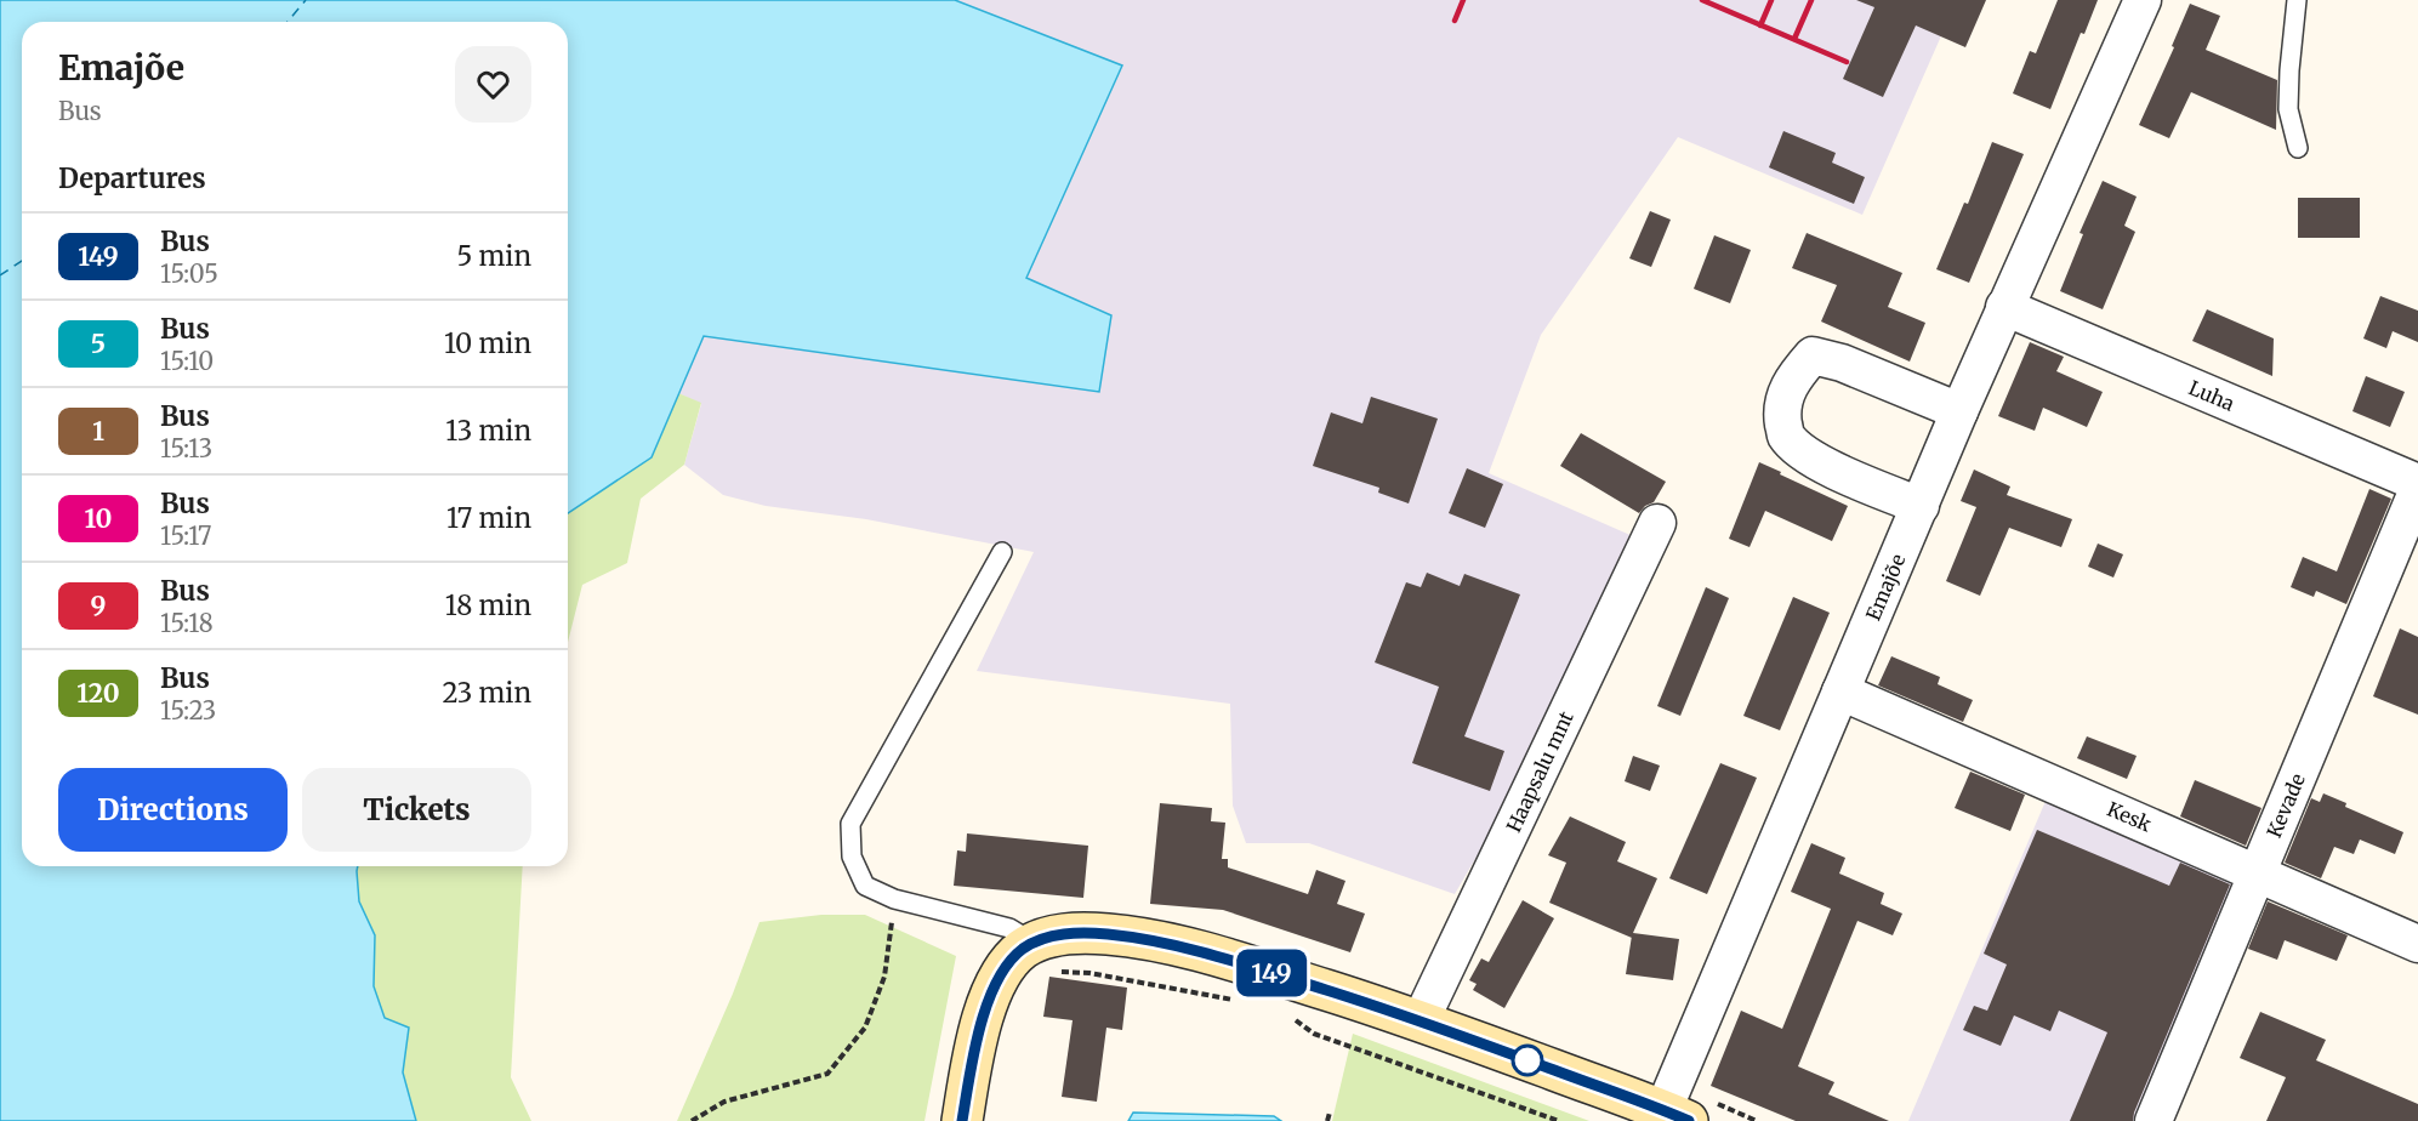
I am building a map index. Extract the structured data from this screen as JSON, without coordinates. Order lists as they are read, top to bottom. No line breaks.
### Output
{"streets":{"street":["Luha","Emajõe","Haapsalu mnt","Kevade","Kesk"]},"crossings":[["Luha","Emajõe"],["Emajõe","Kesk"],["Kevade","Kesk"]],"lines":["bus line 149"],"page":{"on_map":"149","heading":[["Emajõe","Bus"],"Departures"],"list":[{"mark":"149","name":"Bus","note":"15:05","value":"5 min"},{"mark":"5","name":"Bus","note":"15:10","value":"10 min"},{"mark":"1","name":"Bus","note":"15:13","value":"13 min"},{"mark":"10","name":"Bus","note":"15:17","value":"17 min"},{"mark":"9","name":"Bus","note":"15:18","value":"18 min"},{"mark":"120","name":"Bus","note":"15:23","value":"23 min"}],"buttons":["Directions","Tickets"]}}
